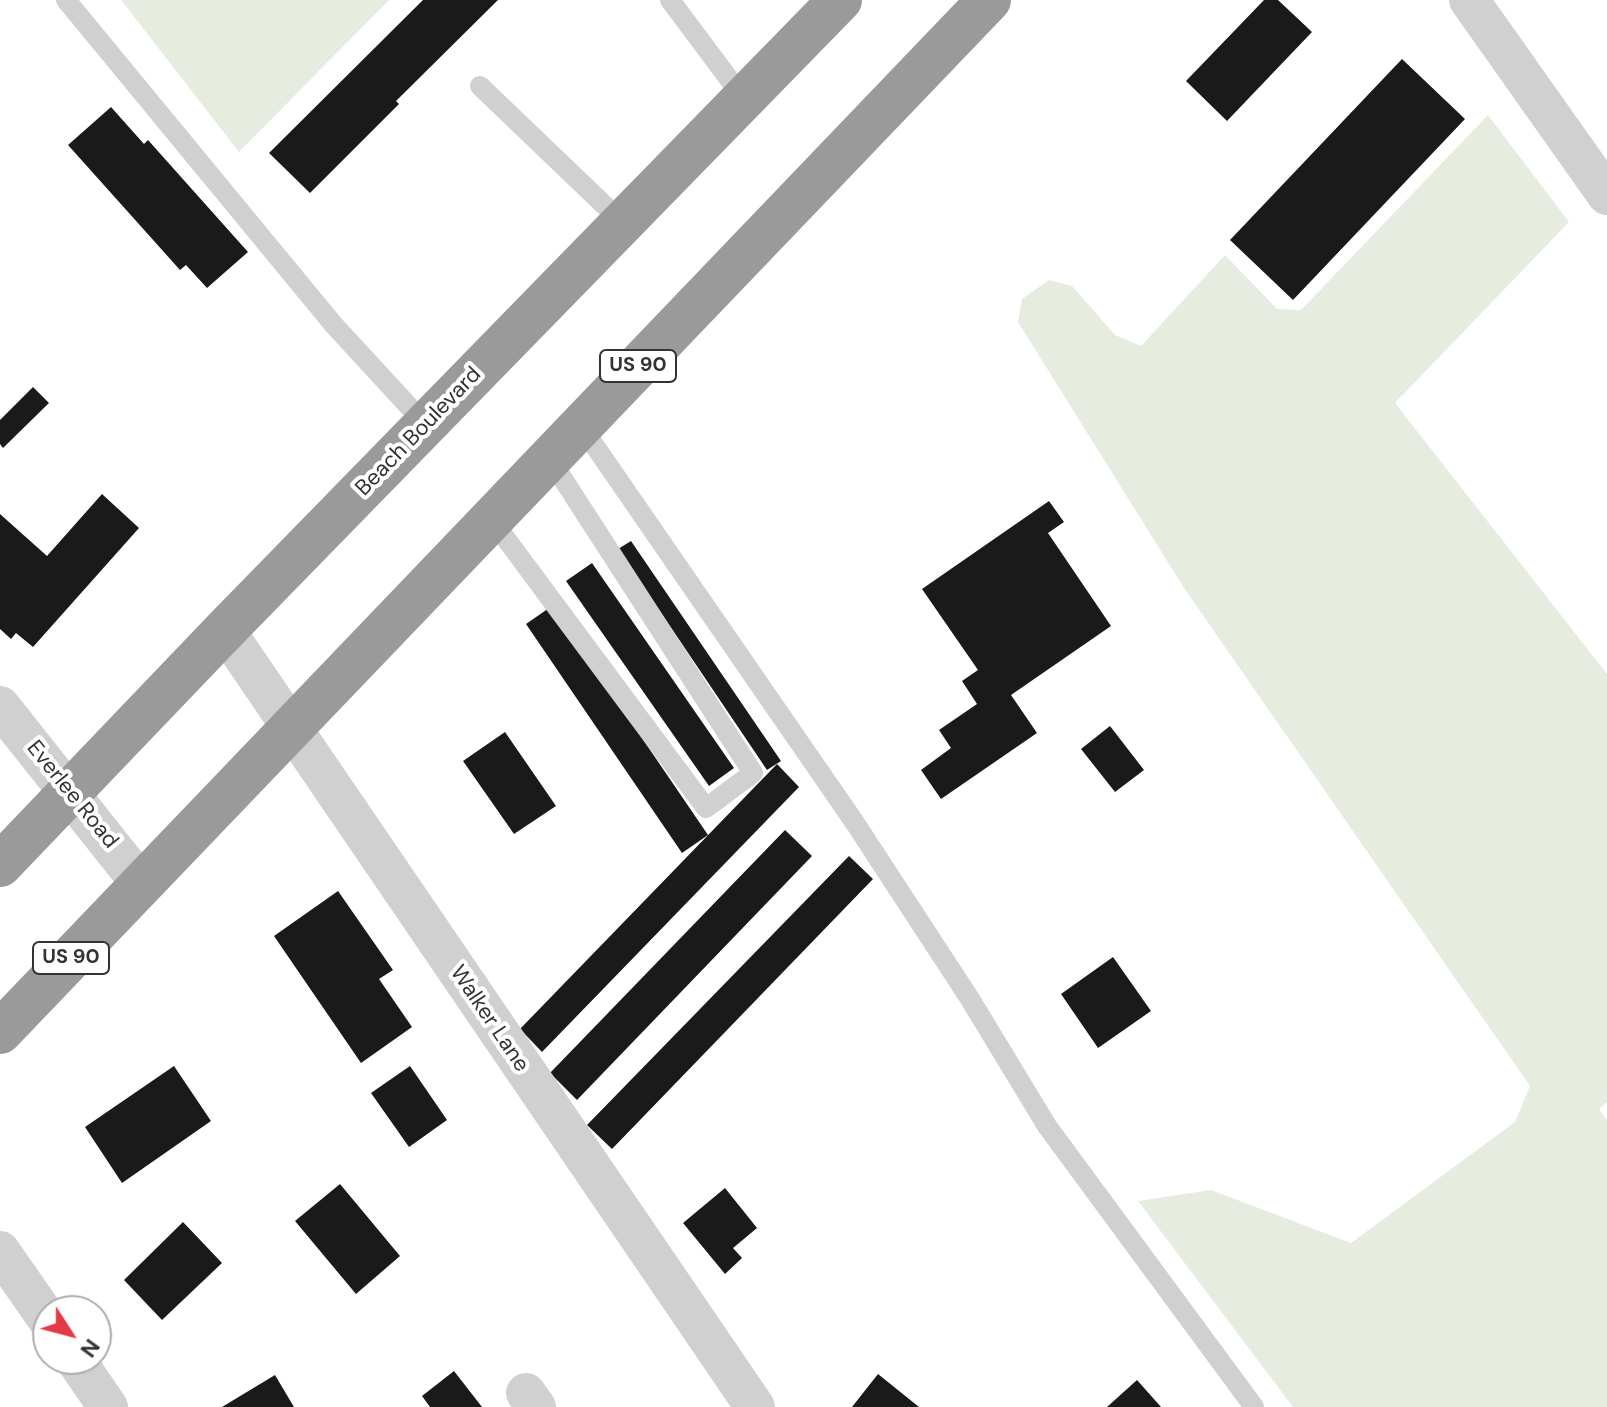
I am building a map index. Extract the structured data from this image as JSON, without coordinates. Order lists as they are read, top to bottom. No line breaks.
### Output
{"streets":{"highway":["US 90","Beach Boulevard"],"street":["Everlee Road","Walker Lane"]},"crossings":[["US 90","Everlee Road"],["US 90","Walker Lane"],["Beach Boulevard","Everlee Road"],["Beach Boulevard","Walker Lane"]],"north":"bottom right"}
